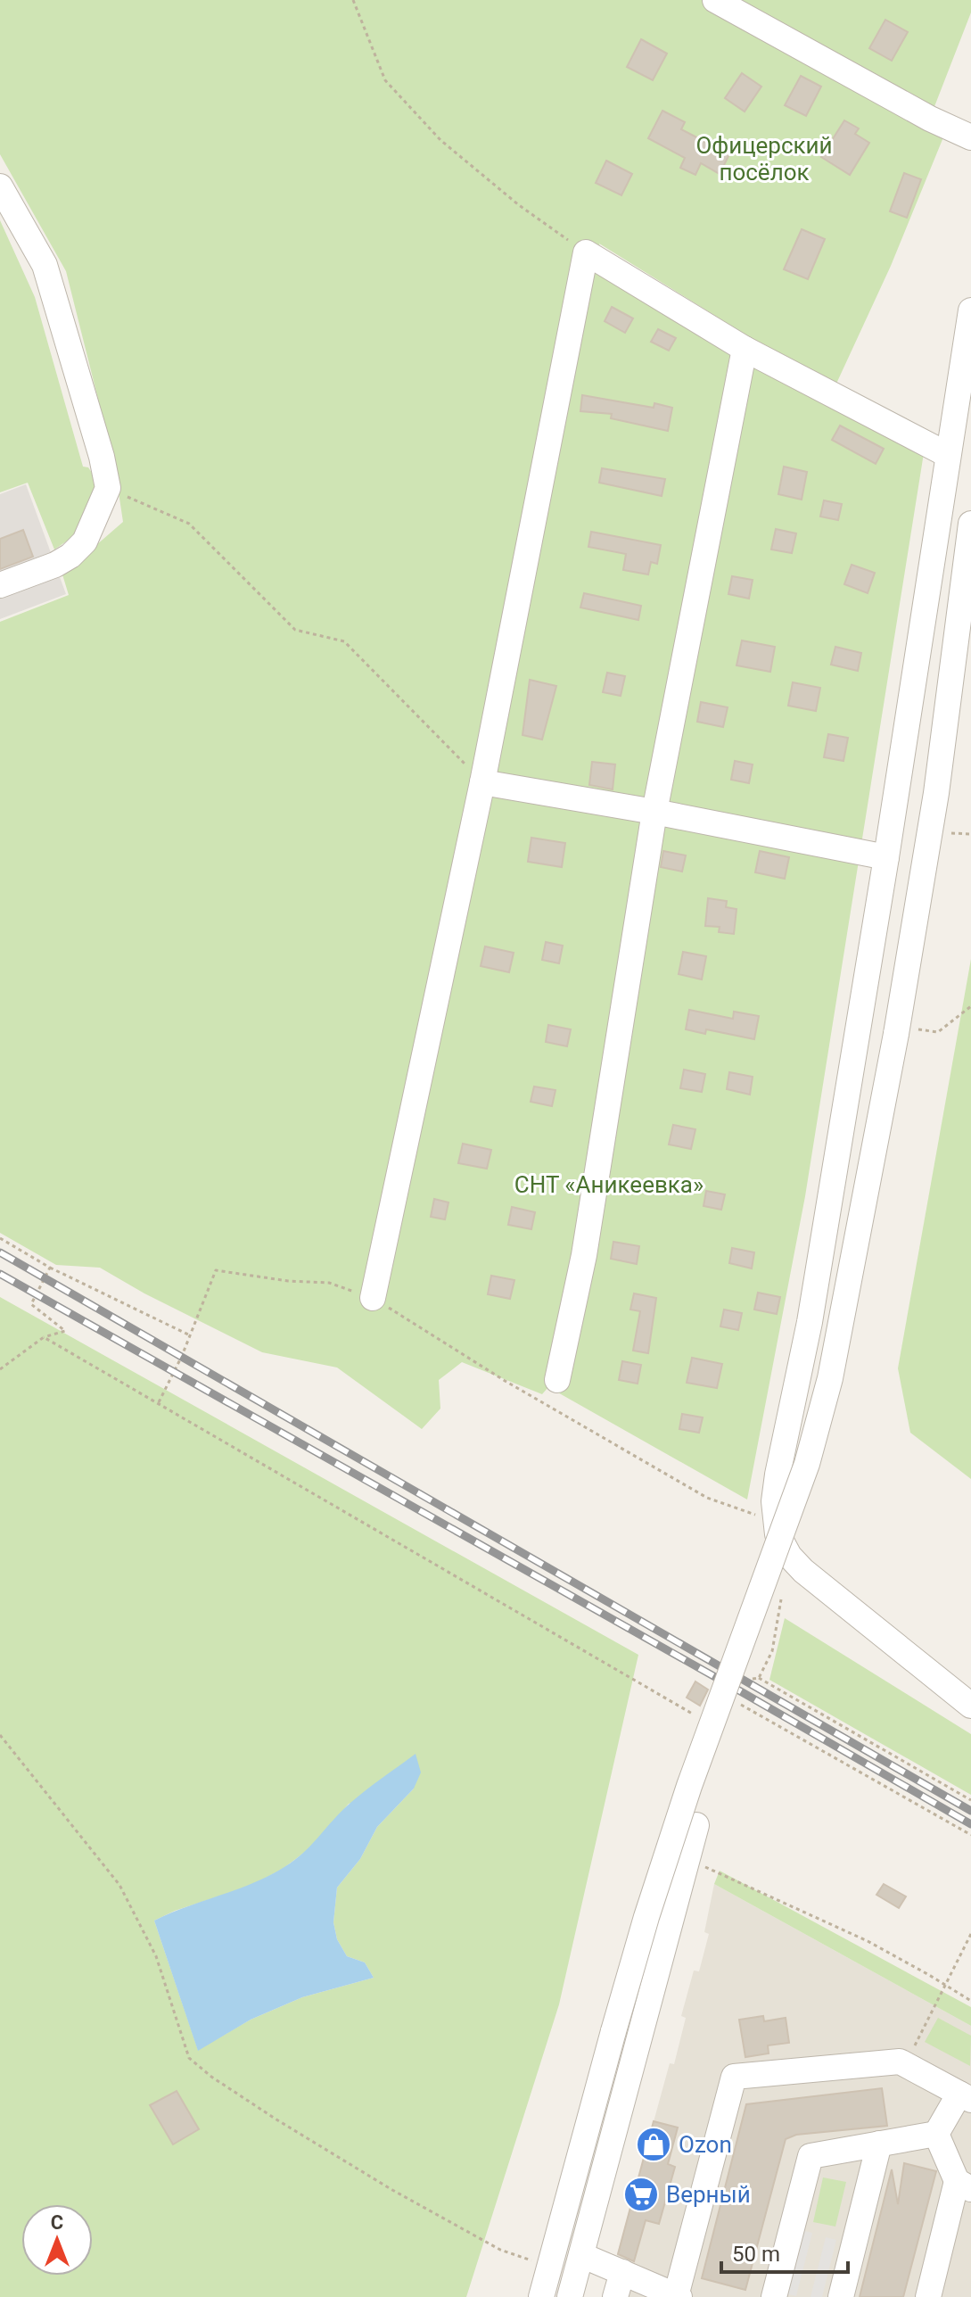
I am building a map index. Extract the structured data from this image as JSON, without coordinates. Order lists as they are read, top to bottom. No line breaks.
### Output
{"parks":["Офицерский посёлок","СНТ «Аникеевка»"],"places":{"shop":["Ozon"],"supermarket":["Верный"]},"scale_bar":"50 m","north":"top"}
